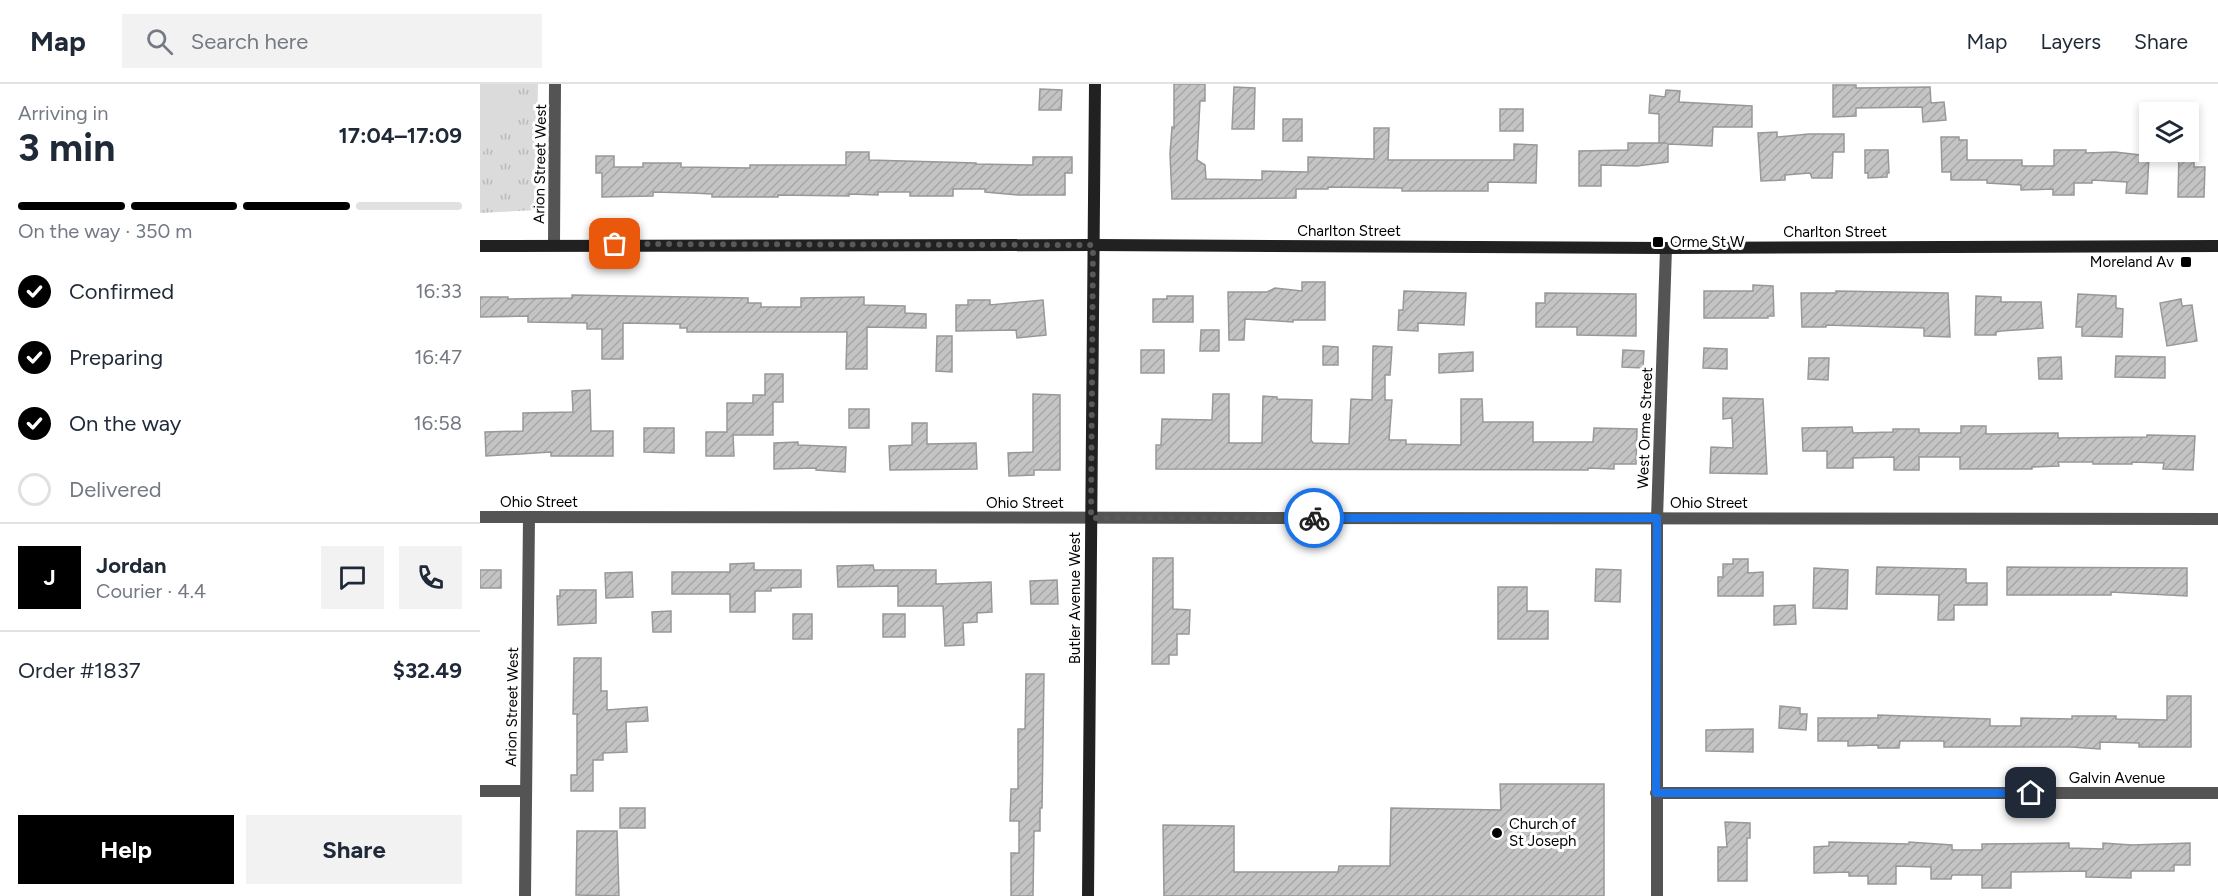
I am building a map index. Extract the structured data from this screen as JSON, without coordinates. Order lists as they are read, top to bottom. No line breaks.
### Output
{"streets":{"street":["Arion Street West","Charlton Street","West Orme Street","Ohio Street","Butler Avenue West","Galvin Avenue"]},"crossings":[["Arion Street West","Charlton Street"],["Arion Street West","Ohio Street"],["Charlton Street","West Orme Street"],["Charlton Street","Butler Avenue West"],["West Orme Street","Ohio Street"],["West Orme Street","Galvin Avenue"],["Ohio Street","Butler Avenue West"]],"places":{"transit":["Orme St W","Moreland Av"],"other":["Church of St Joseph"]},"page":{"header":"Map","search":"Search here","nav":["Map","Layers","Share"],"heading":["3 min","Arriving in","17:04–17:09"],"panel":["Jordan","Courier · 4.4","Order #1837","$32.49"],"bar":"On the way · 350 m","list":[["Confirmed","16:33"],["Preparing","16:47"],["On the way","16:58"],"Delivered"],"round":"J","buttons":["Help","Share"]}}
